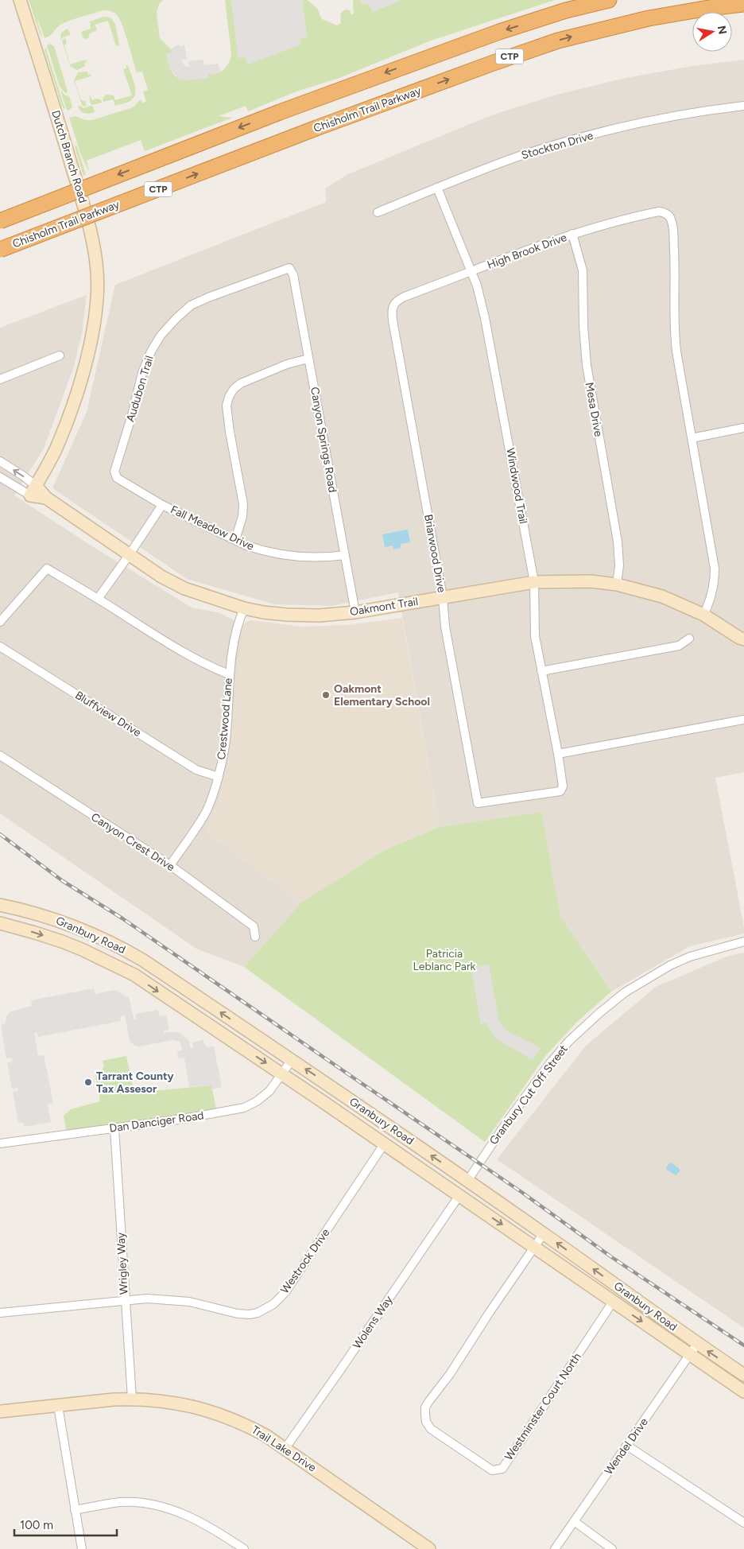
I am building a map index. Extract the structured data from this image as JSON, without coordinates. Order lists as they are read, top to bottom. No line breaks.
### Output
{"streets":{"highway":["CTP","Chisholm Trail Parkway"],"main road":["Dutch Branch Road","Oakmont Trail","Granbury Road","Trail Lake Drive"],"street":["Stockton Drive","High Brook Drive","Audubon Trail","Mesa Drive","Canyon Springs Road","Windwood Trail","Fall Meadow Drive","Briarwood Drive","Bluffview Drive","Crestwood Lane","Canyon Crest Drive","Granbury Cut Off Street","Dan Danciger Road","Westrock Drive","Wrigley Way","Wolens Way","Westminster Court North","Wendel Drive"]},"crossings":[["Stockton Drive","Windwood Trail"],["Dutch Branch Road","Oakmont Trail"],["High Brook Drive","Mesa Drive"],["High Brook Drive","Windwood Trail"],["High Brook Drive","Briarwood Drive"],["Audubon Trail","Canyon Springs Road"],["Audubon Trail","Fall Meadow Drive"],["Mesa Drive","Oakmont Trail"],["Canyon Springs Road","Fall Meadow Drive"],["Canyon Springs Road","Oakmont Trail"],["Windwood Trail","Briarwood Drive"],["Windwood Trail","Oakmont Trail"],["Briarwood Drive","Oakmont Trail"],["Oakmont Trail","Crestwood Lane"],["Bluffview Drive","Crestwood Lane"],["Crestwood Lane","Canyon Crest Drive"],["Granbury Road","Granbury Cut Off Street"],["Granbury Road","Dan Danciger Road"],["Granbury Road","Westrock Drive"],["Granbury Road","Wolens Way"],["Granbury Road","Westminster Court North"],["Granbury Road","Wendel Drive"],["Dan Danciger Road","Wrigley Way"],["Westrock Drive","Wrigley Way"],["Wrigley Way","Trail Lake Drive"],["Wolens Way","Trail Lake Drive"]],"parks":["Patricia Leblanc Park"],"places":["Oakmont Elementary School","Tarrant County Tax Assesor"],"scale_bar":"100 m","north":"right"}
